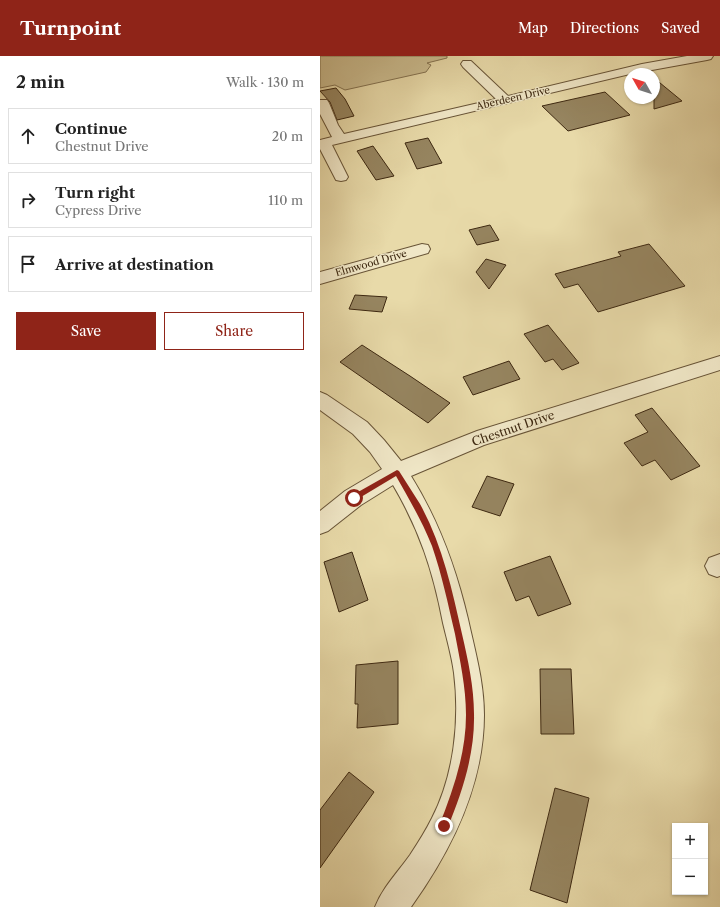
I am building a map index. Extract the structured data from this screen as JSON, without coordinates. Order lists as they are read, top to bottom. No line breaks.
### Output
{"streets":{"street":["Aberdeen Drive","Elmwood Drive","Chestnut Drive"]},"north":"top left","page":{"header":"Turnpoint","nav":["Map","Directions","Saved"],"heading":["2 min","Walk · 130 m"],"list":[["Continue","Chestnut Drive","20 m"],["Turn right","Cypress Drive","110 m"],"Arrive at destination"],"buttons":["Save","Share"],"map_buttons":["+","−"]}}
